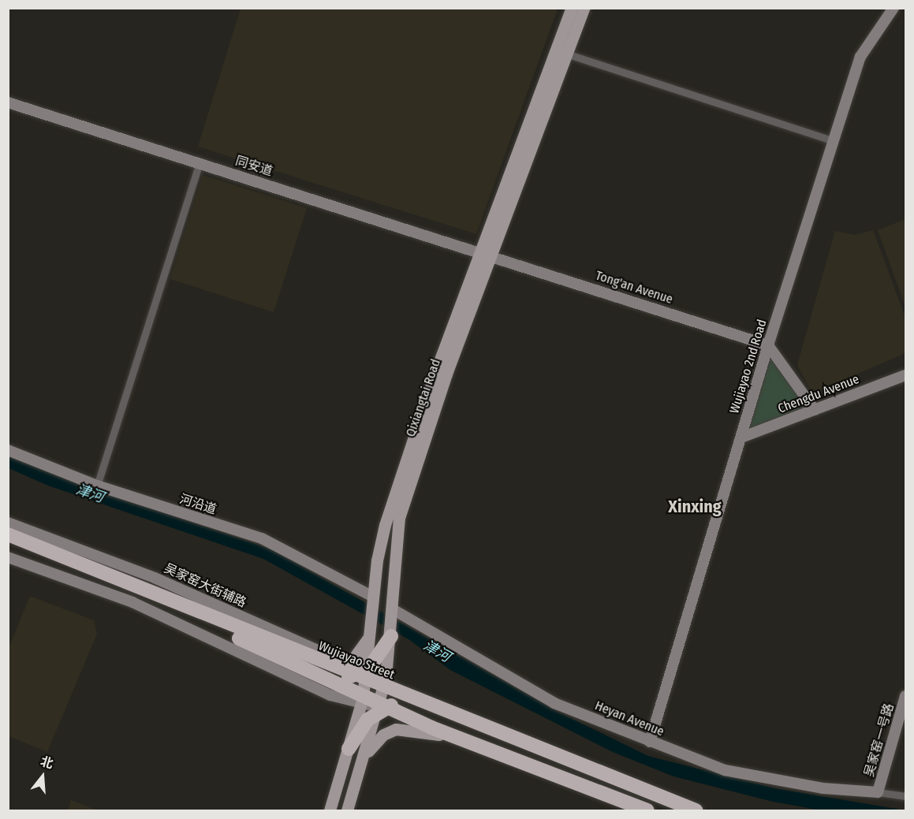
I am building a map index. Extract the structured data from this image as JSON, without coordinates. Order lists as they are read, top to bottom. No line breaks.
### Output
{"streets":{"highway":["Wujiayao Street"],"main road":["Qixiangtai Road"],"street":["同安道","Tong'an Avenue","Wujiayao 2nd Road","Chengdu Avenue","河沿道","吴家窑大街辅路","Heyan Avenue","吴家窑一号路"]},"crossings":[["同安道","Tong'an Avenue"],["同安道","Qixiangtai Road"],["Tong'an Avenue","Wujiayao 2nd Road"],["Tong'an Avenue","Qixiangtai Road"],["Wujiayao 2nd Road","Chengdu Avenue"],["Wujiayao 2nd Road","Heyan Avenue"],["Qixiangtai Road","河沿道"],["Qixiangtai Road","Wujiayao Street"],["Qixiangtai Road","Heyan Avenue"],["吴家窑大街辅路","Wujiayao Street"],["Heyan Avenue","吴家窑一号路"]],"districts":["Xinxing"],"water":["津河"],"north":"top"}
